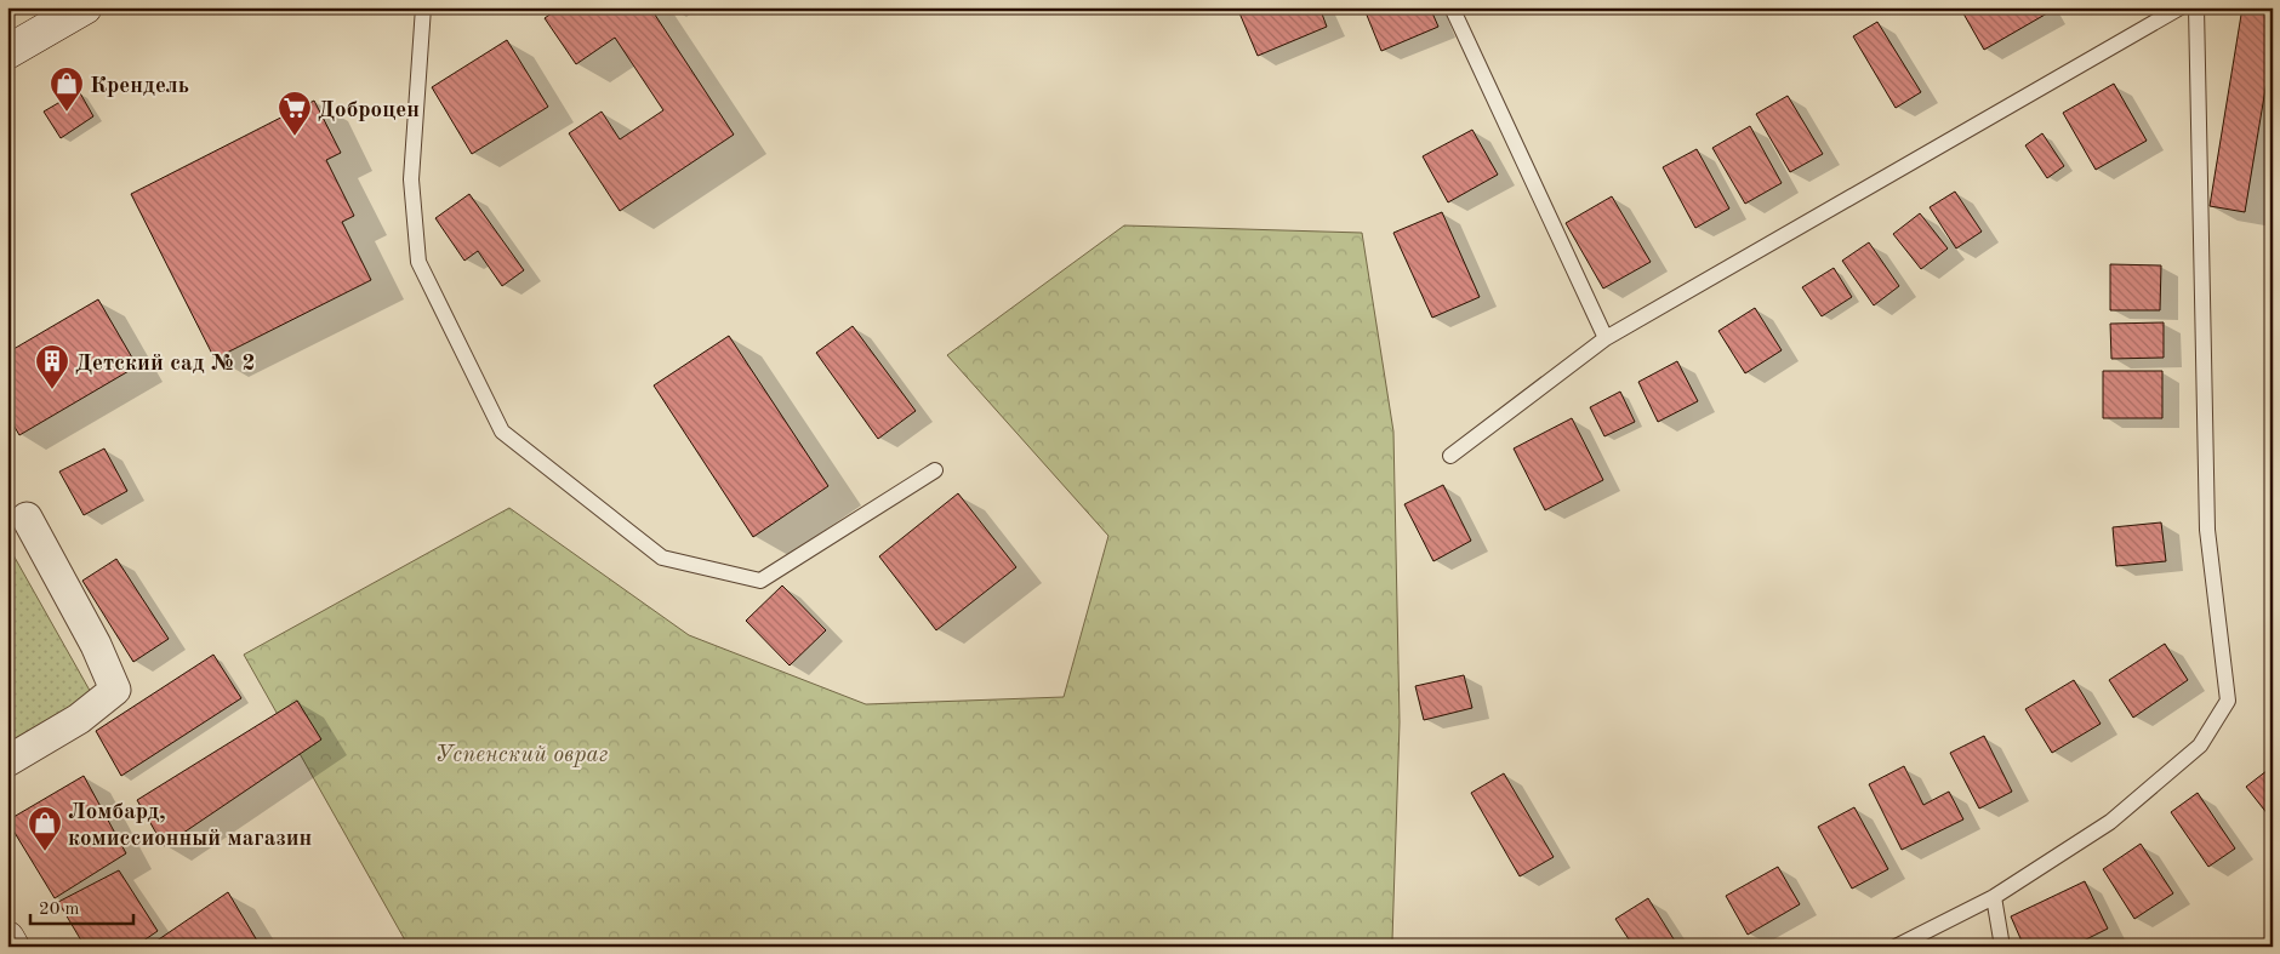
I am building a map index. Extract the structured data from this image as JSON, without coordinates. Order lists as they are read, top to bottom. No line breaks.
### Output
{"parks":["Успенский овраг"],"places":{"shop":["Крендель","Ломбард, комиссионный магазин"],"supermarket":["Доброцен"],"building":["Детский сад № 2"]},"scale_bar":"20 m"}
